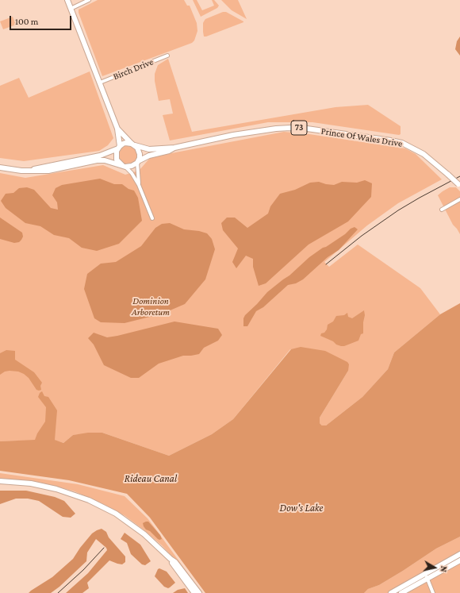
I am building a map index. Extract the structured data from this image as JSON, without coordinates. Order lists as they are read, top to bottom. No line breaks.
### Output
{"streets":{"main road":["73","Prince Of Wales Drive"],"street":["Birch Drive"]},"crossings":[["73","Prince Of Wales Drive"]],"water":["Rideau Canal","Dow's Lake"],"parks":["Dominion Arboretum"],"scale_bar":"100 m","north":"right"}
